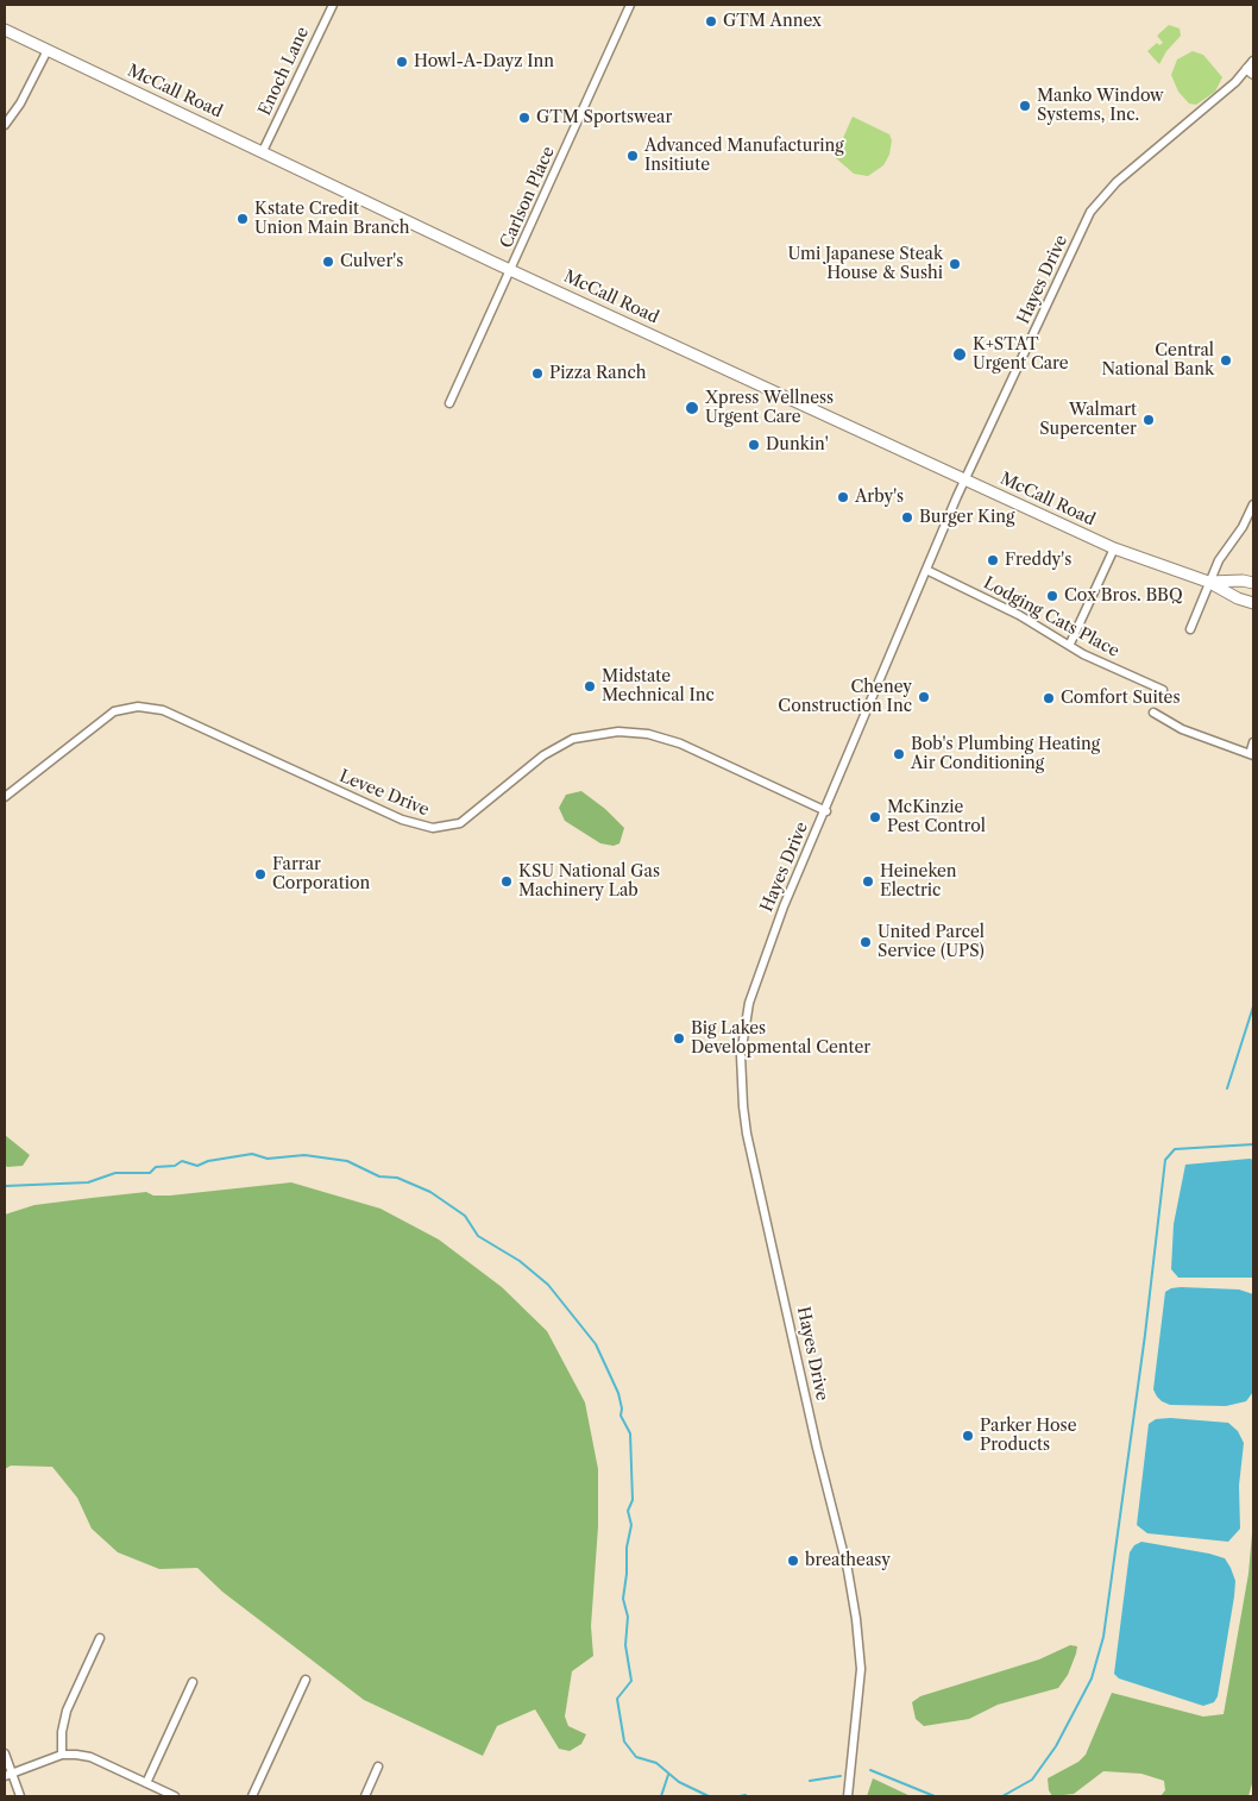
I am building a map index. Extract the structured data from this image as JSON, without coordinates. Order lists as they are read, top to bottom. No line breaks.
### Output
{"streets":{"main road":["McCall Road"],"street":["Enoch Lane","Carlson Place","Hayes Drive","Lodging Cats Place","Levee Drive"]},"crossings":[["Enoch Lane","McCall Road"],["McCall Road","Carlson Place"],["McCall Road","Hayes Drive"],["Hayes Drive","Lodging Cats Place"],["Hayes Drive","Levee Drive"]],"places":["GTM Annex","Howl-A-Dayz Inn","Manko Window Systems, Inc.","GTM Sportswear","Advanced Manufacturing Insitiute","Kstate Credit Union Main Branch","Culver's","Umi Japanese Steak House & Sushi","K+STAT Urgent Care","Central National Bank","Pizza Ranch","Xpress Wellness Urgent Care","Walmart Supercenter","Dunkin'","Arby's","Burger King","Freddy's","Cox Bros. BBQ","Midstate Mechnical Inc","Cheney Construction Inc","Comfort Suites","Bob's Plumbing Heating Air Conditioning","McKinzie Pest Control","Farrar Corporation","KSU National Gas Machinery Lab","Heineken Electric","United Parcel Service (UPS)","Big Lakes Developmental Center","Parker Hose Products","breatheasy"]}
